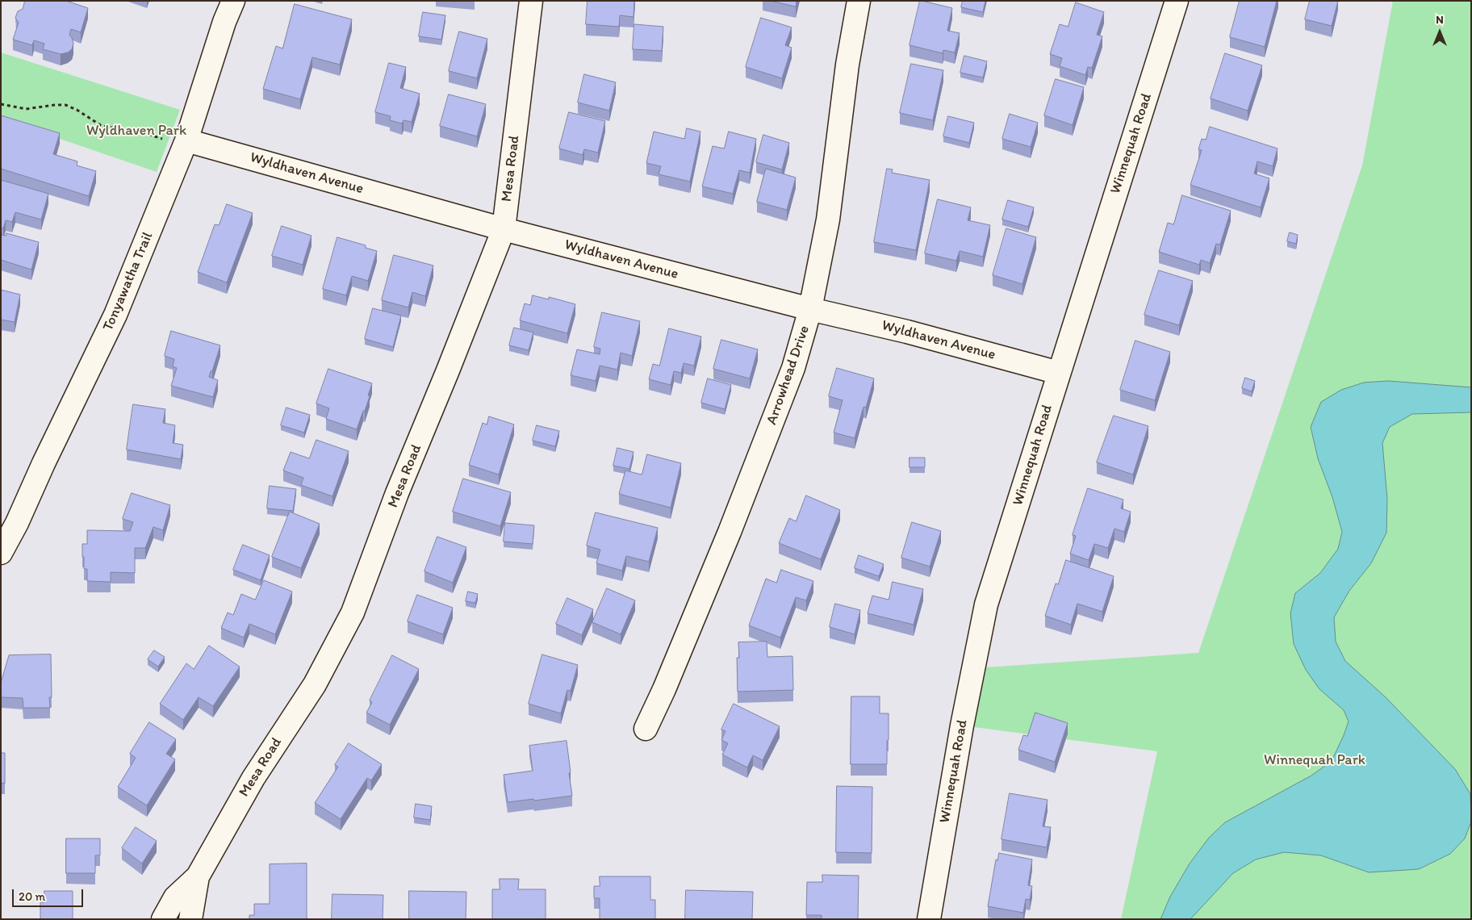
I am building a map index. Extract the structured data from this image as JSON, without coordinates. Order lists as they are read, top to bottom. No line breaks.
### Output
{"streets":{"street":["Winnequah Road","Mesa Road","Wyldhaven Avenue","Tonyawatha Trail","Arrowhead Drive"]},"crossings":[["Winnequah Road","Wyldhaven Avenue"],["Mesa Road","Wyldhaven Avenue"],["Wyldhaven Avenue","Tonyawatha Trail"],["Wyldhaven Avenue","Arrowhead Drive"]],"parks":["Wyldhaven Park","Winnequah Park"],"scale_bar":"20 m","north":"top"}
